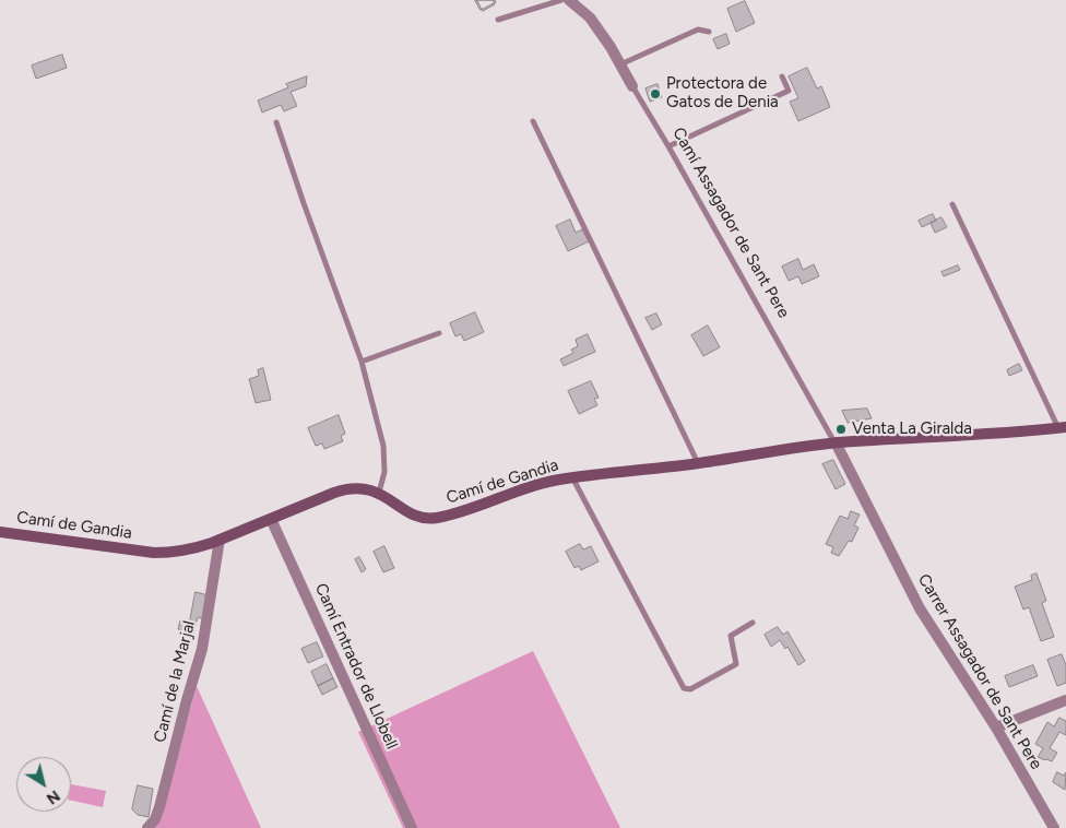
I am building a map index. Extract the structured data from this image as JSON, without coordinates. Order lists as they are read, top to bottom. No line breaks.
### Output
{"streets":{"main road":["Camí de Gandia"],"street":["Camí Assagador de Sant Pere","Camí Entrador de Llobell","Carrer Assagador de Sant Pere","Camí de la Marjal"]},"crossings":[["Camí Assagador de Sant Pere","Camí de Gandia"],["Camí Assagador de Sant Pere","Carrer Assagador de Sant Pere"],["Camí de Gandia","Camí Entrador de Llobell"],["Camí de Gandia","Carrer Assagador de Sant Pere"],["Camí de Gandia","Camí de la Marjal"]],"places":["Protectora de Gatos de Denia","Venta La Giralda"],"north":"bottom right"}
